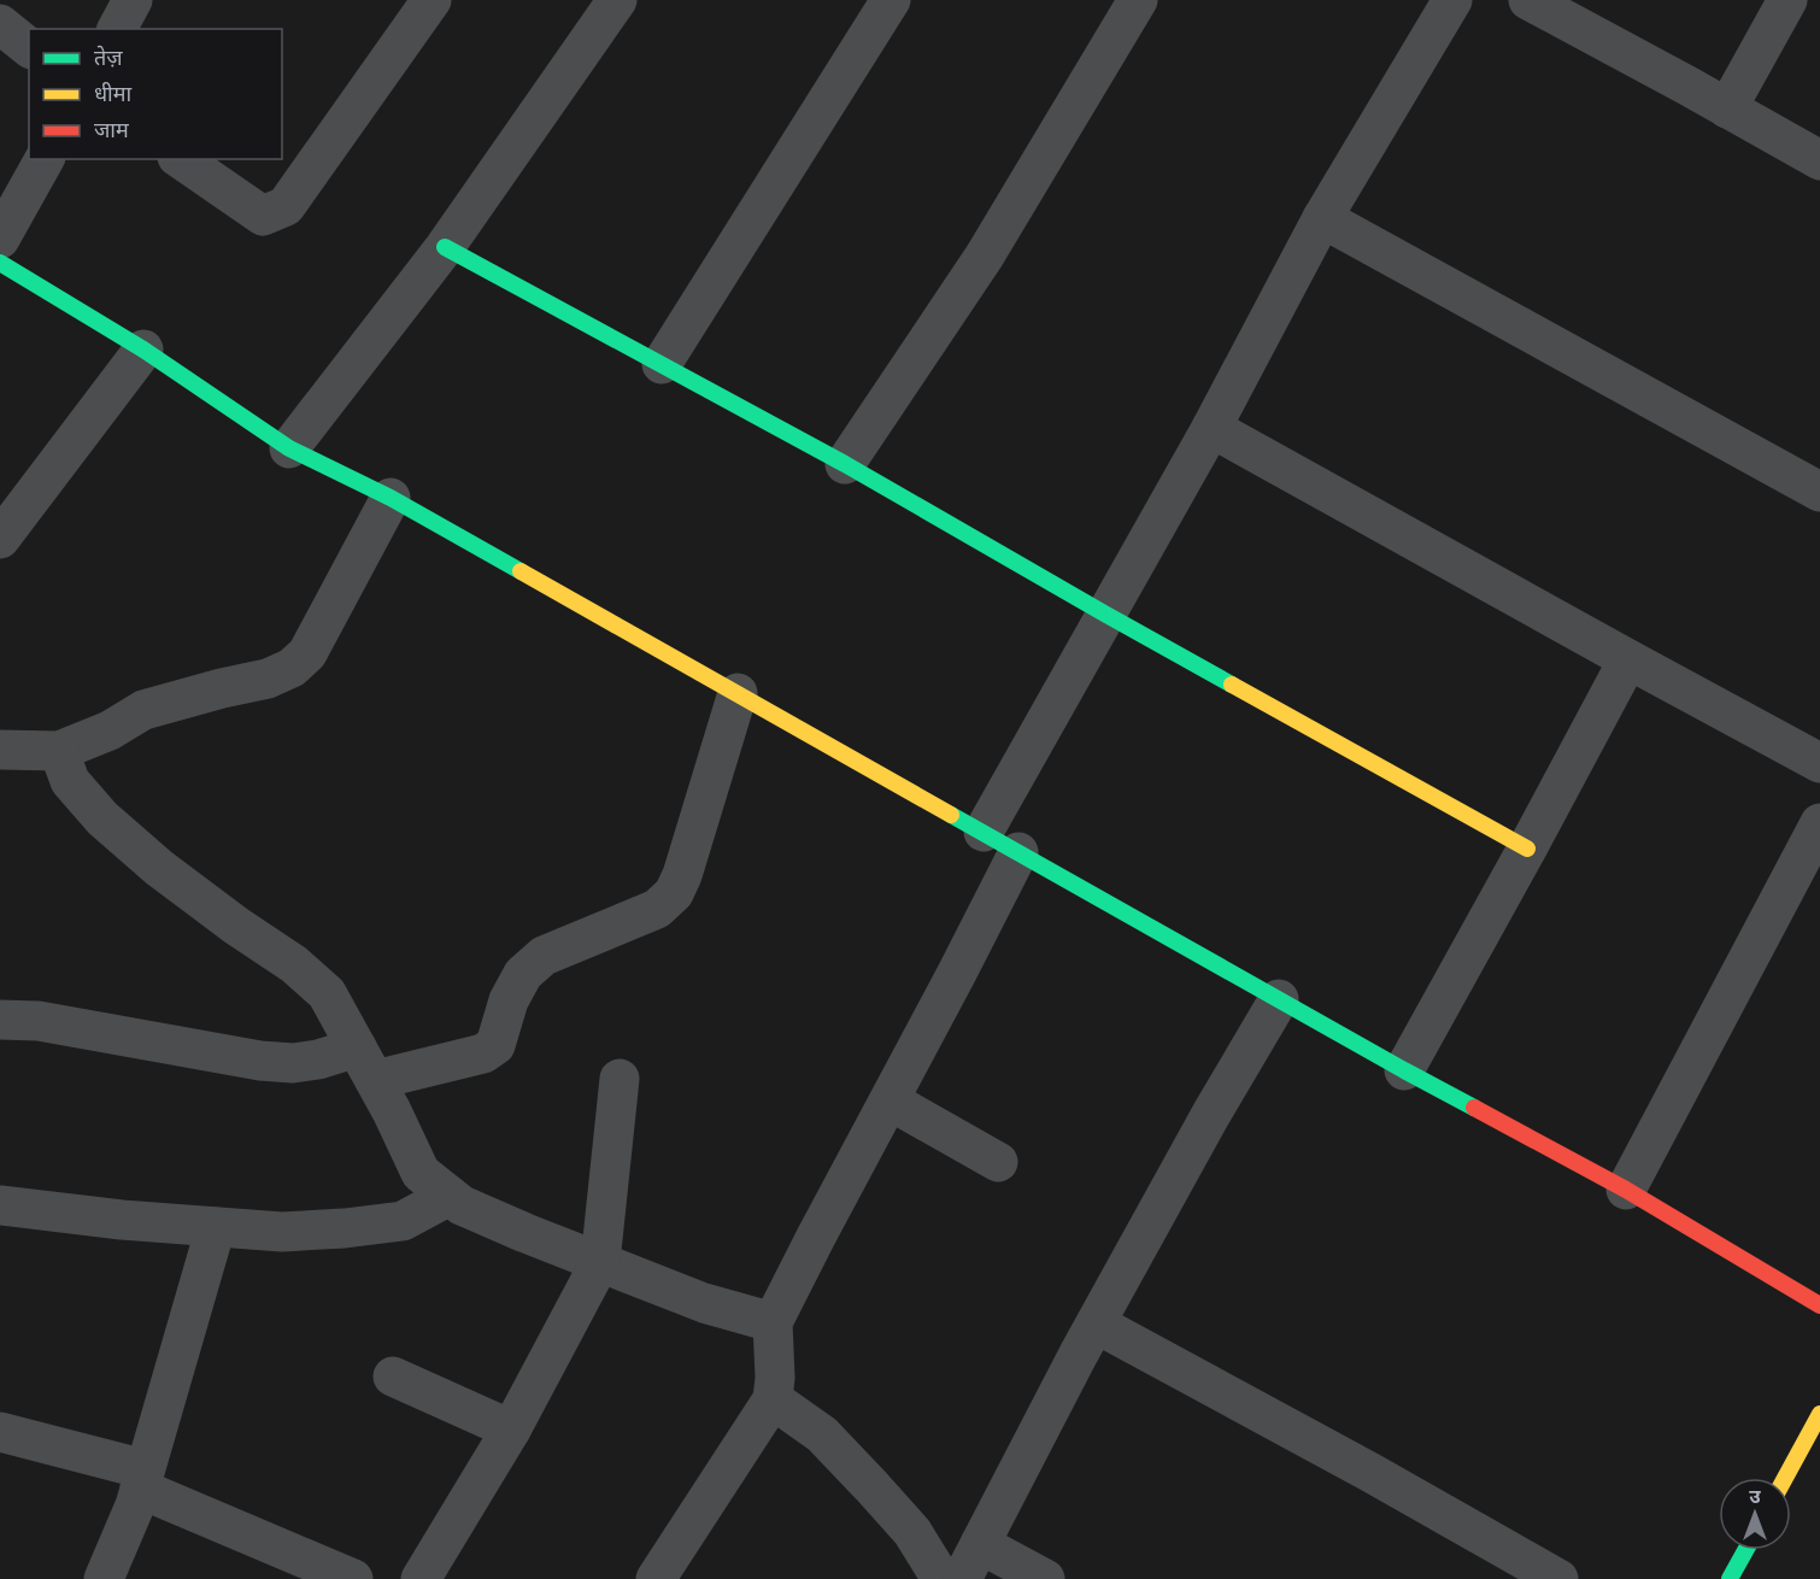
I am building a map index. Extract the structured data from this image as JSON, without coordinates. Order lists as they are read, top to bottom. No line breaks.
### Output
{"legend":["तेज़","धीमा","जाम"],"north":"top"}
